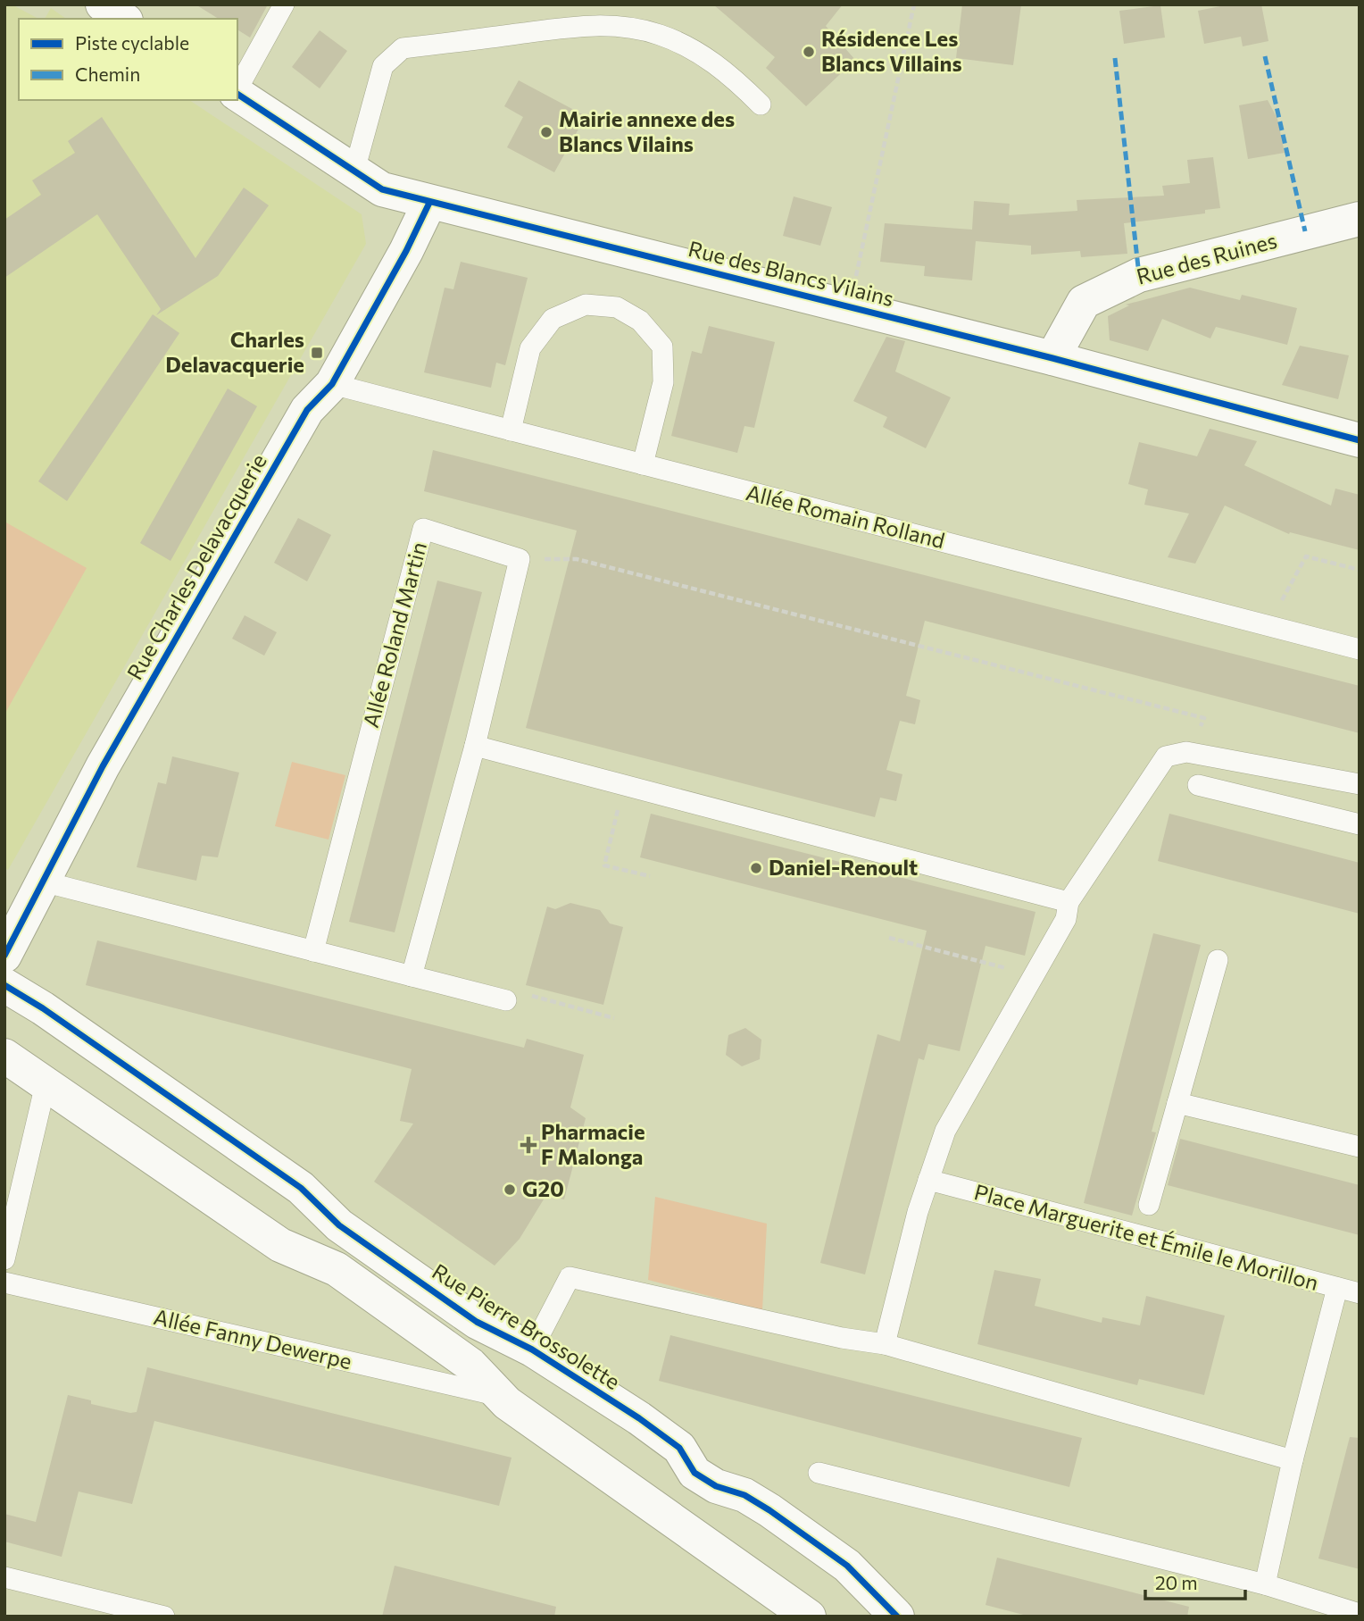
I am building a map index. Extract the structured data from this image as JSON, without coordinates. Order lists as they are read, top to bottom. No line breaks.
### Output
{"streets":{"street":["Rue des Ruines","Rue des Blancs Vilains","Rue Charles Delavacquerie","Rue Pierre Brossolette"],"lane":["Allée Romain Rolland","Allée Roland Martin","Place Marguerite et Émile le Morillon","Allée Fanny Dewerpe"]},"crossings":[["Rue des Ruines","Rue des Blancs Vilains"],["Rue des Blancs Vilains","Rue Charles Delavacquerie"],["Allée Romain Rolland","Rue Charles Delavacquerie"]],"places":{"other":["Résidence Les Blancs Villains","Mairie annexe des Blancs Vilains","Daniel-Renoult","G20"],"transit":["Charles Delavacquerie"],"health":["Pharmacie F Malonga"]},"legend":["Piste cyclable","Chemin"],"scale_bar":"20 m"}
